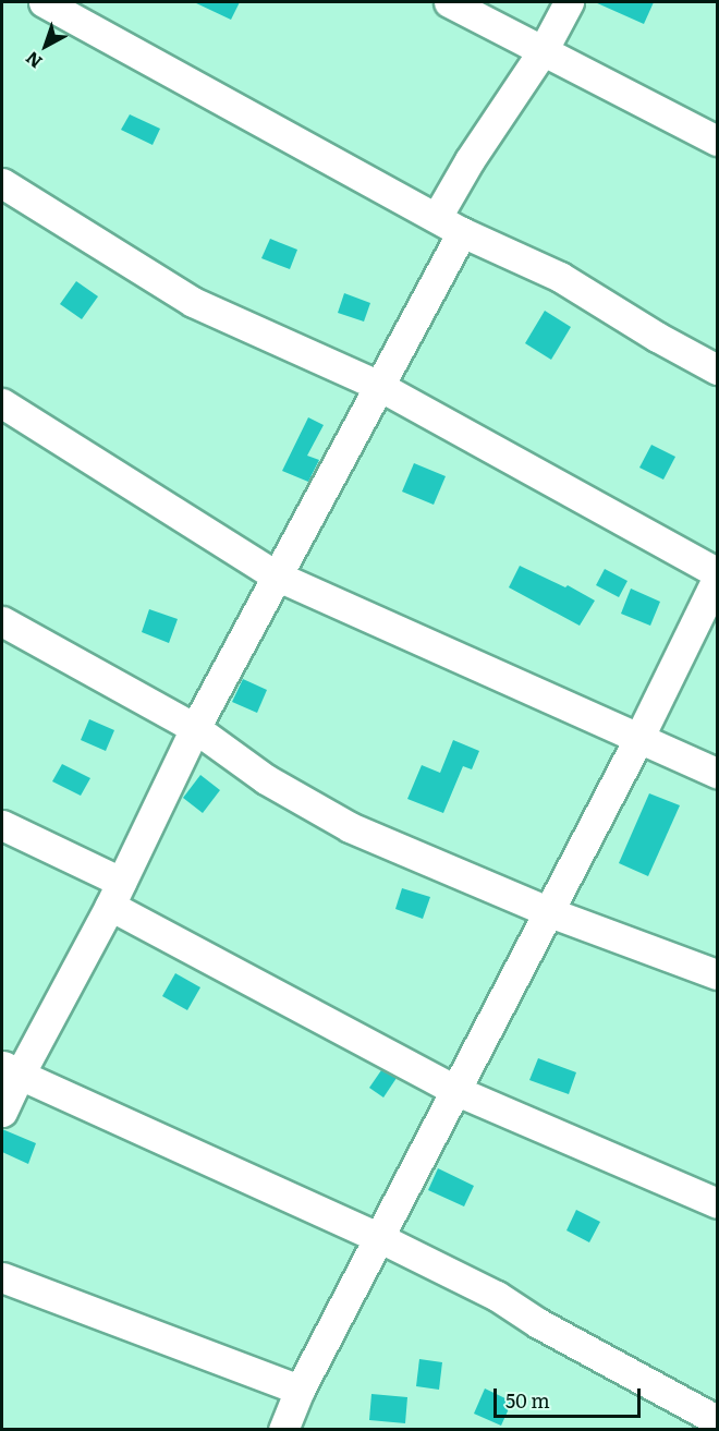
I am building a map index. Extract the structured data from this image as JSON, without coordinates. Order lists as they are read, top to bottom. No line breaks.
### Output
{"scale_bar":"50 m","north":"bottom left"}
